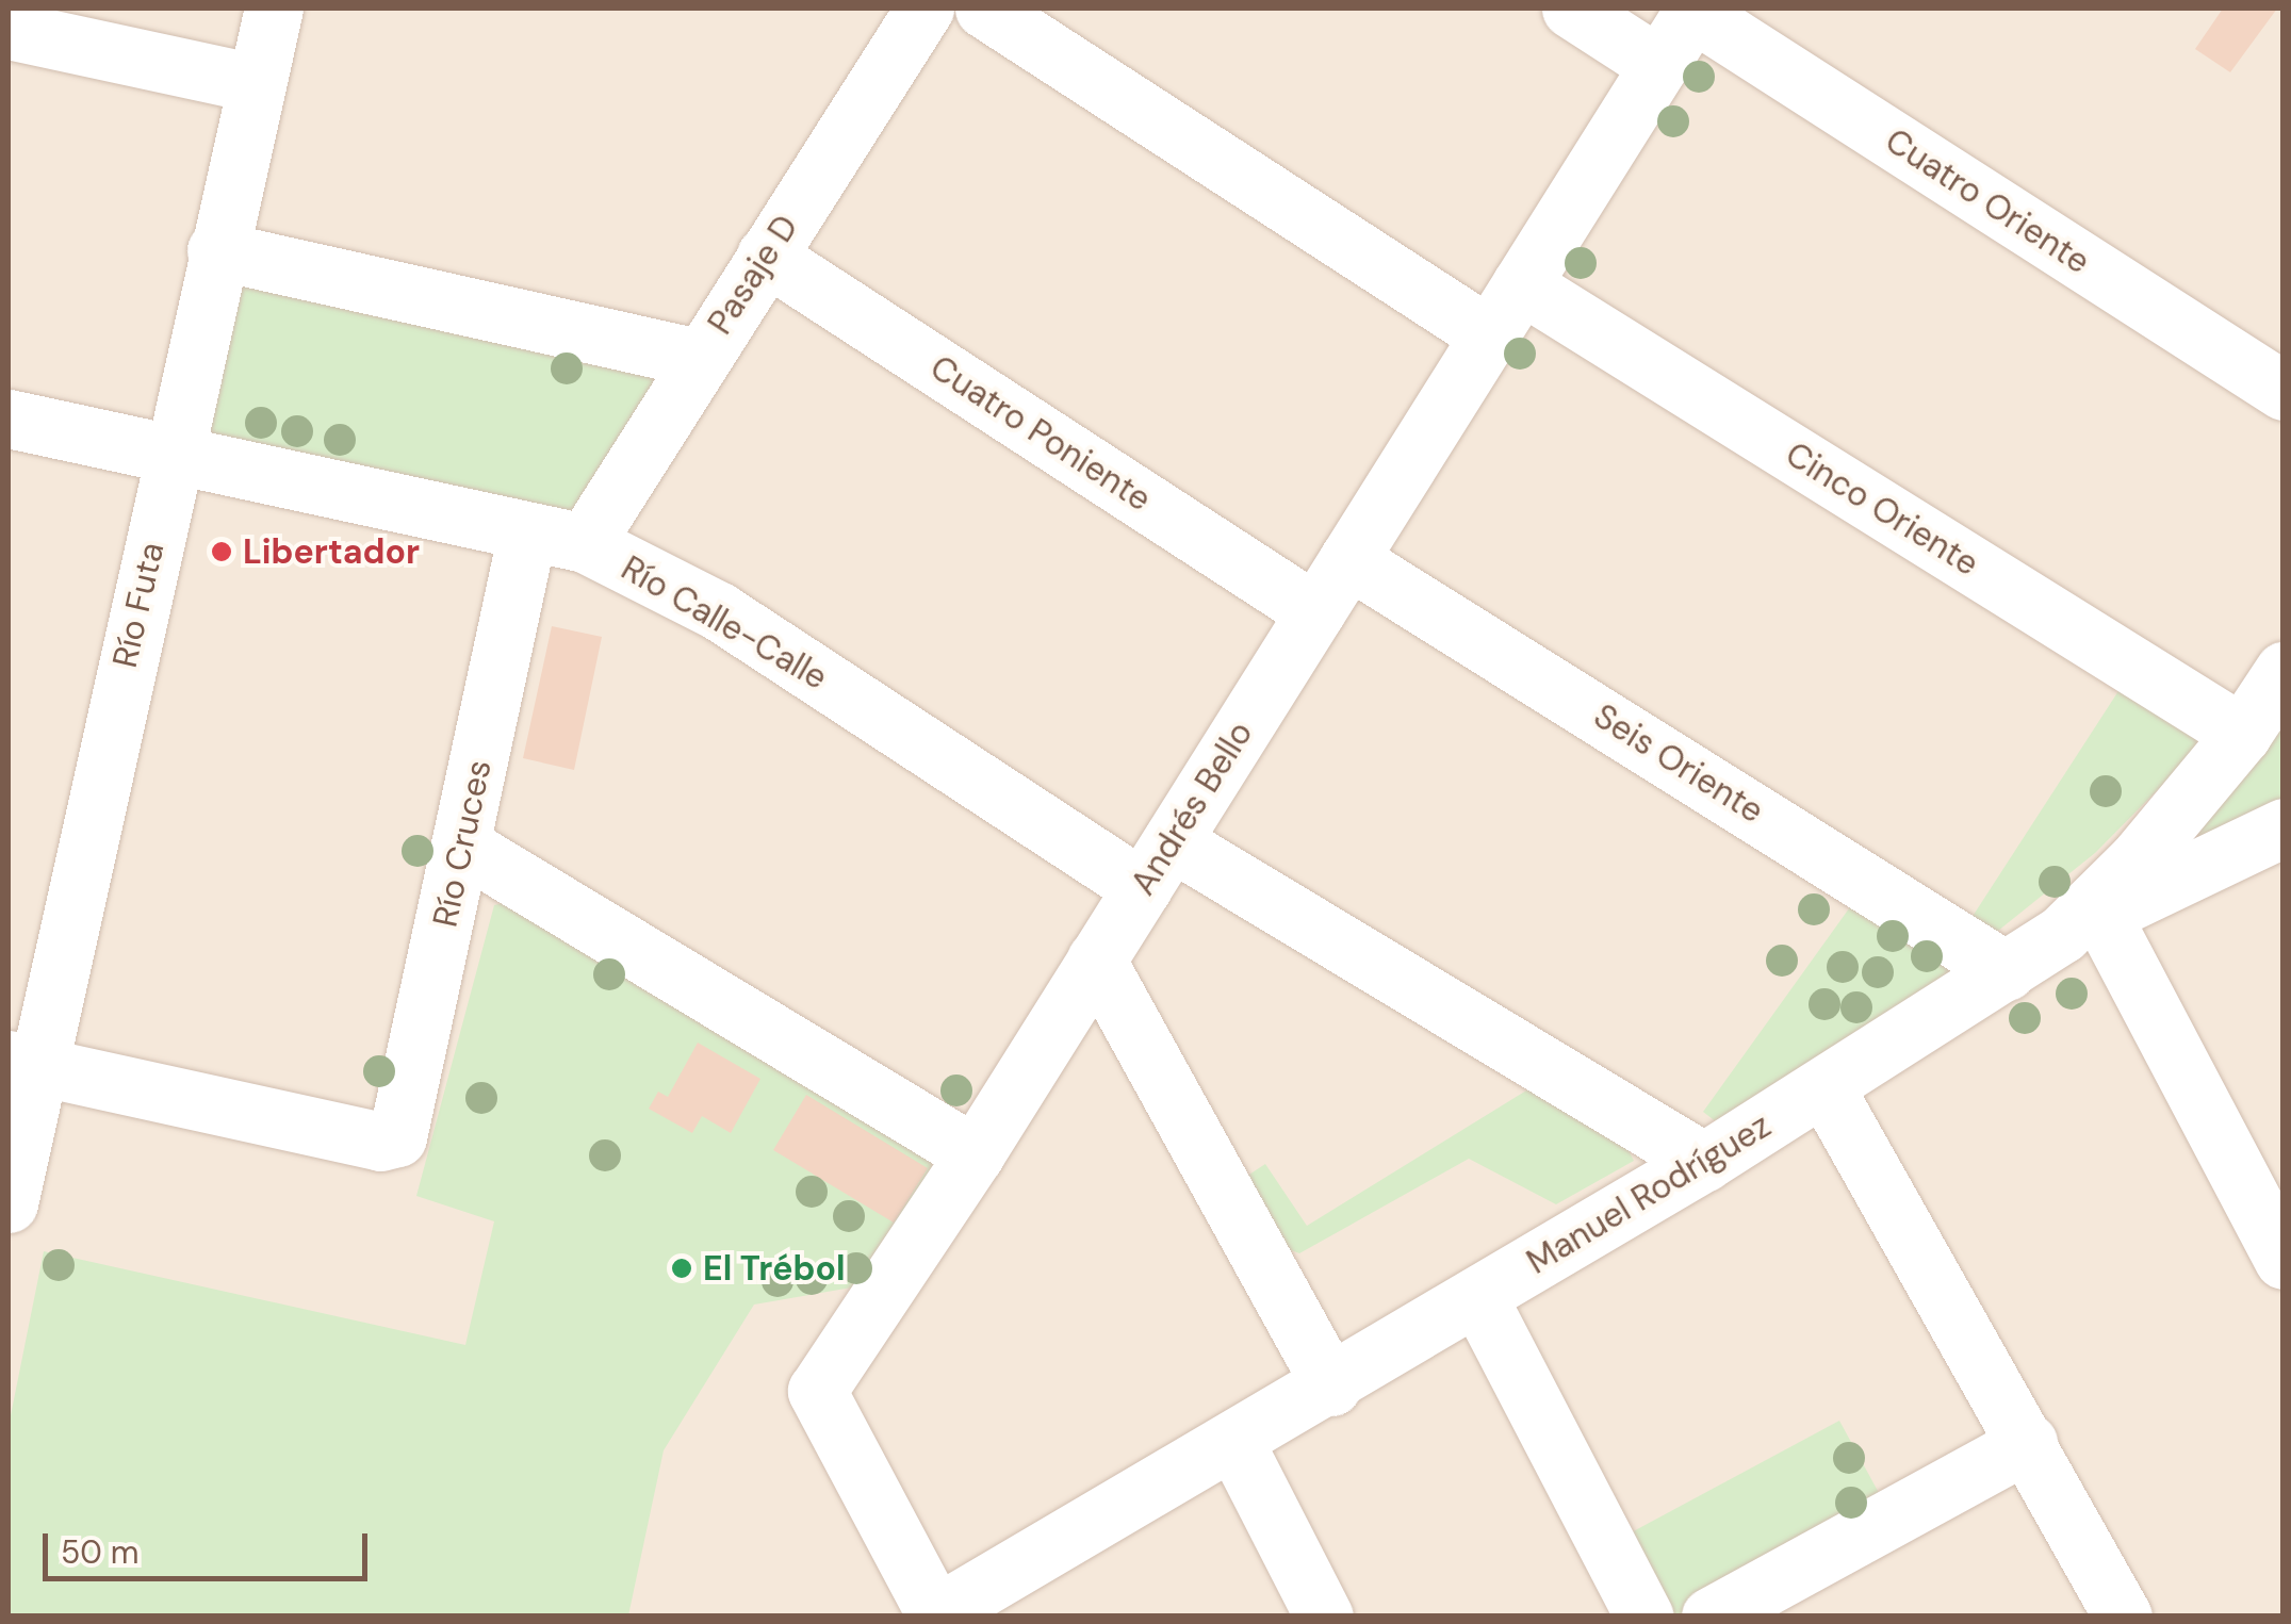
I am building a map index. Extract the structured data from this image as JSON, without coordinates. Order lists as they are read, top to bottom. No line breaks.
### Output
{"streets":{"street":["Cuatro Oriente","Pasaje D","Cuatro Poniente","Cinco Oriente","Río Futa","Río Calle-Calle","Seis Oriente","Andrés Bello","Río Cruces","Manuel Rodríguez"]},"crossings":[["Cuatro Oriente","Andrés Bello"],["Pasaje D","Cuatro Poniente"],["Pasaje D","Río Calle-Calle"],["Cuatro Poniente","Andrés Bello"],["Cinco Oriente","Andrés Bello"],["Cinco Oriente","Manuel Rodríguez"],["Río Futa","Río Calle-Calle"],["Río Futa","Río Cruces"],["Río Calle-Calle","Andrés Bello"],["Río Calle-Calle","Río Cruces"],["Río Calle-Calle","Manuel Rodríguez"],["Seis Oriente","Andrés Bello"],["Seis Oriente","Manuel Rodríguez"],["Andrés Bello","Manuel Rodríguez"]],"places":["Libertador","El Trébol"],"scale_bar":"50 m"}
